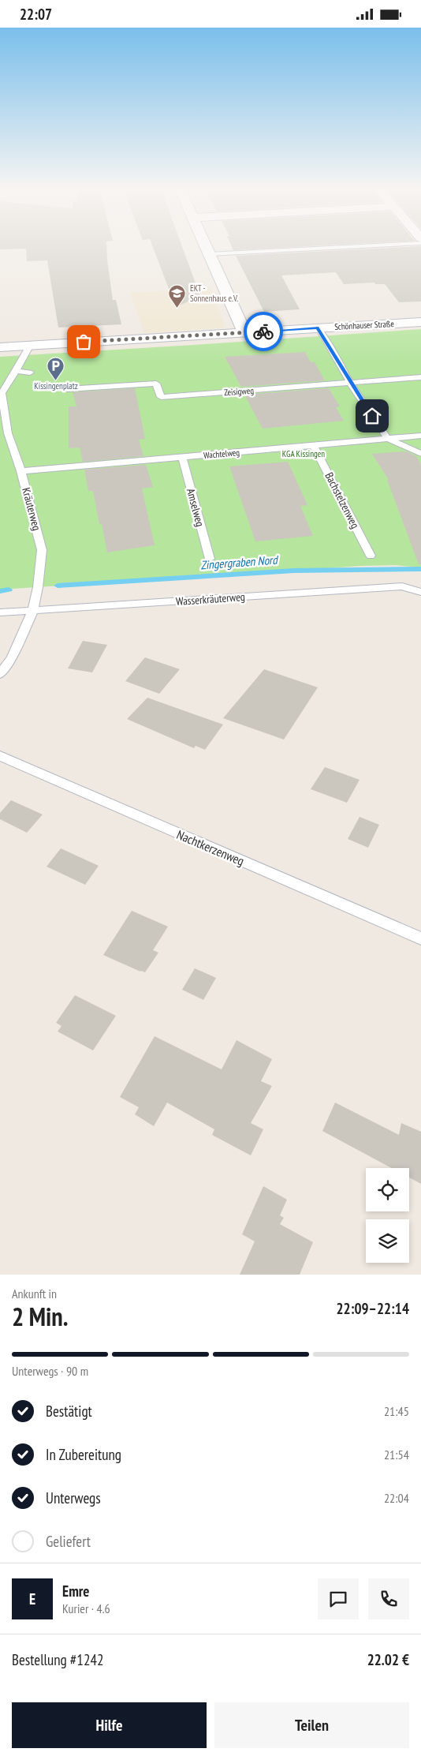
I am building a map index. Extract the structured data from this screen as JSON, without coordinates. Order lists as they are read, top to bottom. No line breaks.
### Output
{"streets":{"street":["Schönhauser Straße"],"lane":["Zeisigweg","Wachtelweg","Bachstelzenweg","Amselweg","Kräuterweg","Wasserkräuterweg","Nachtkerzenweg"]},"crossings":[["Schönhauser Straße","Kräuterweg"],["Wachtelweg","Bachstelzenweg"],["Wachtelweg","Amselweg"],["Wachtelweg","Kräuterweg"],["Kräuterweg","Wasserkräuterweg"]],"water":["Zingergraben Nord"],"parks":["KGA Kissingen"],"places":{"school or university":["EKT - Sonnenhaus e.V."],"parking":["Kissingenplatz"]},"page":{"status":"22:07","heading":["2 Min.","Ankunft in","22:09–22:14"],"panel":["Emre","Kurier · 4.6","Bestellung #1242","22.02 €"],"bar":"Unterwegs · 90 m","list":[["Bestätigt","21:45"],["In Zubereitung","21:54"],["Unterwegs","22:04"],"Geliefert"],"round":"E","buttons":["Hilfe","Teilen"]}}
